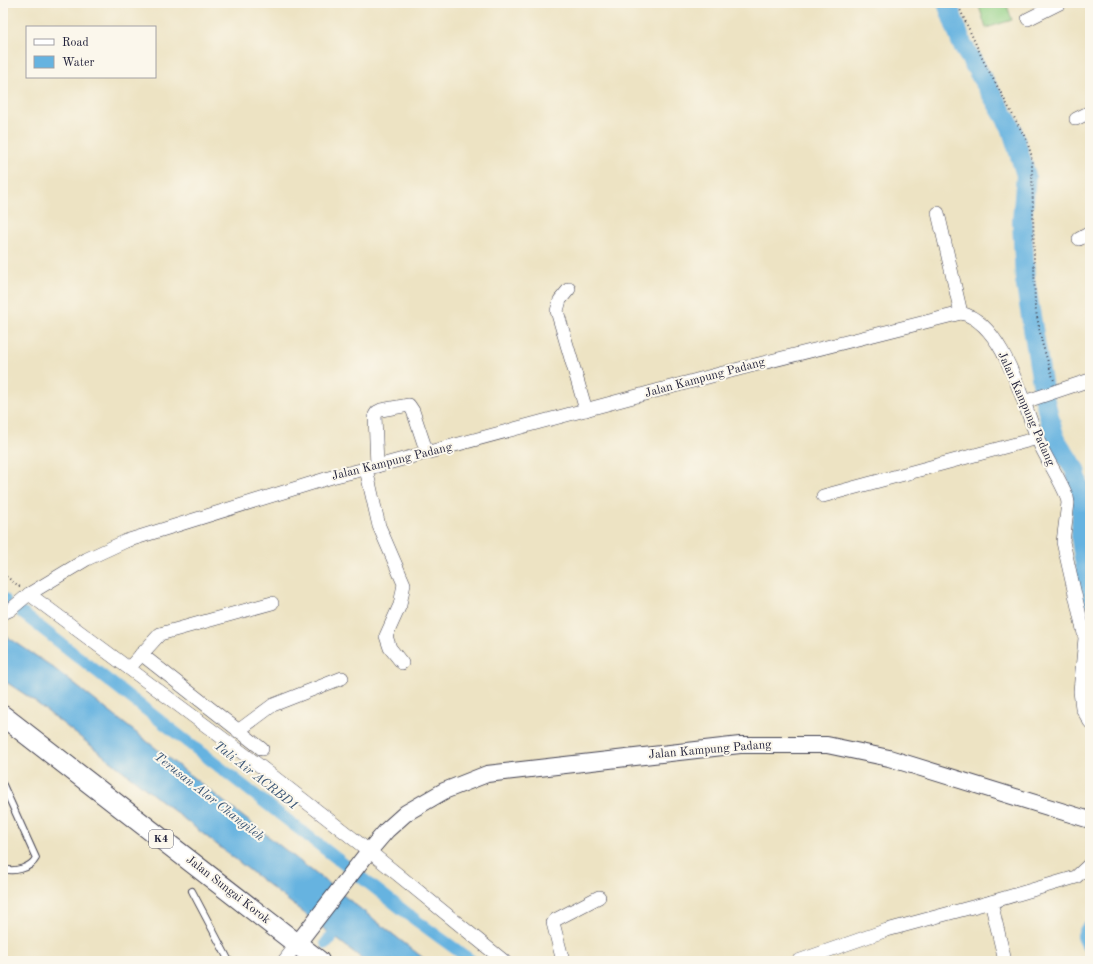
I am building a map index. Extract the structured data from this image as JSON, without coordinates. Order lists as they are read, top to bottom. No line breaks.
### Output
{"streets":{"main road":["K4","Jalan Sungai Korok"],"street":["Jalan Kampung Padang"]},"crossings":[["Jalan Kampung Padang","Jalan Sungai Korok"]],"water":["Tali Air ACRBD1","Terusan Alor Changileh"],"legend":["Road","Water"]}
